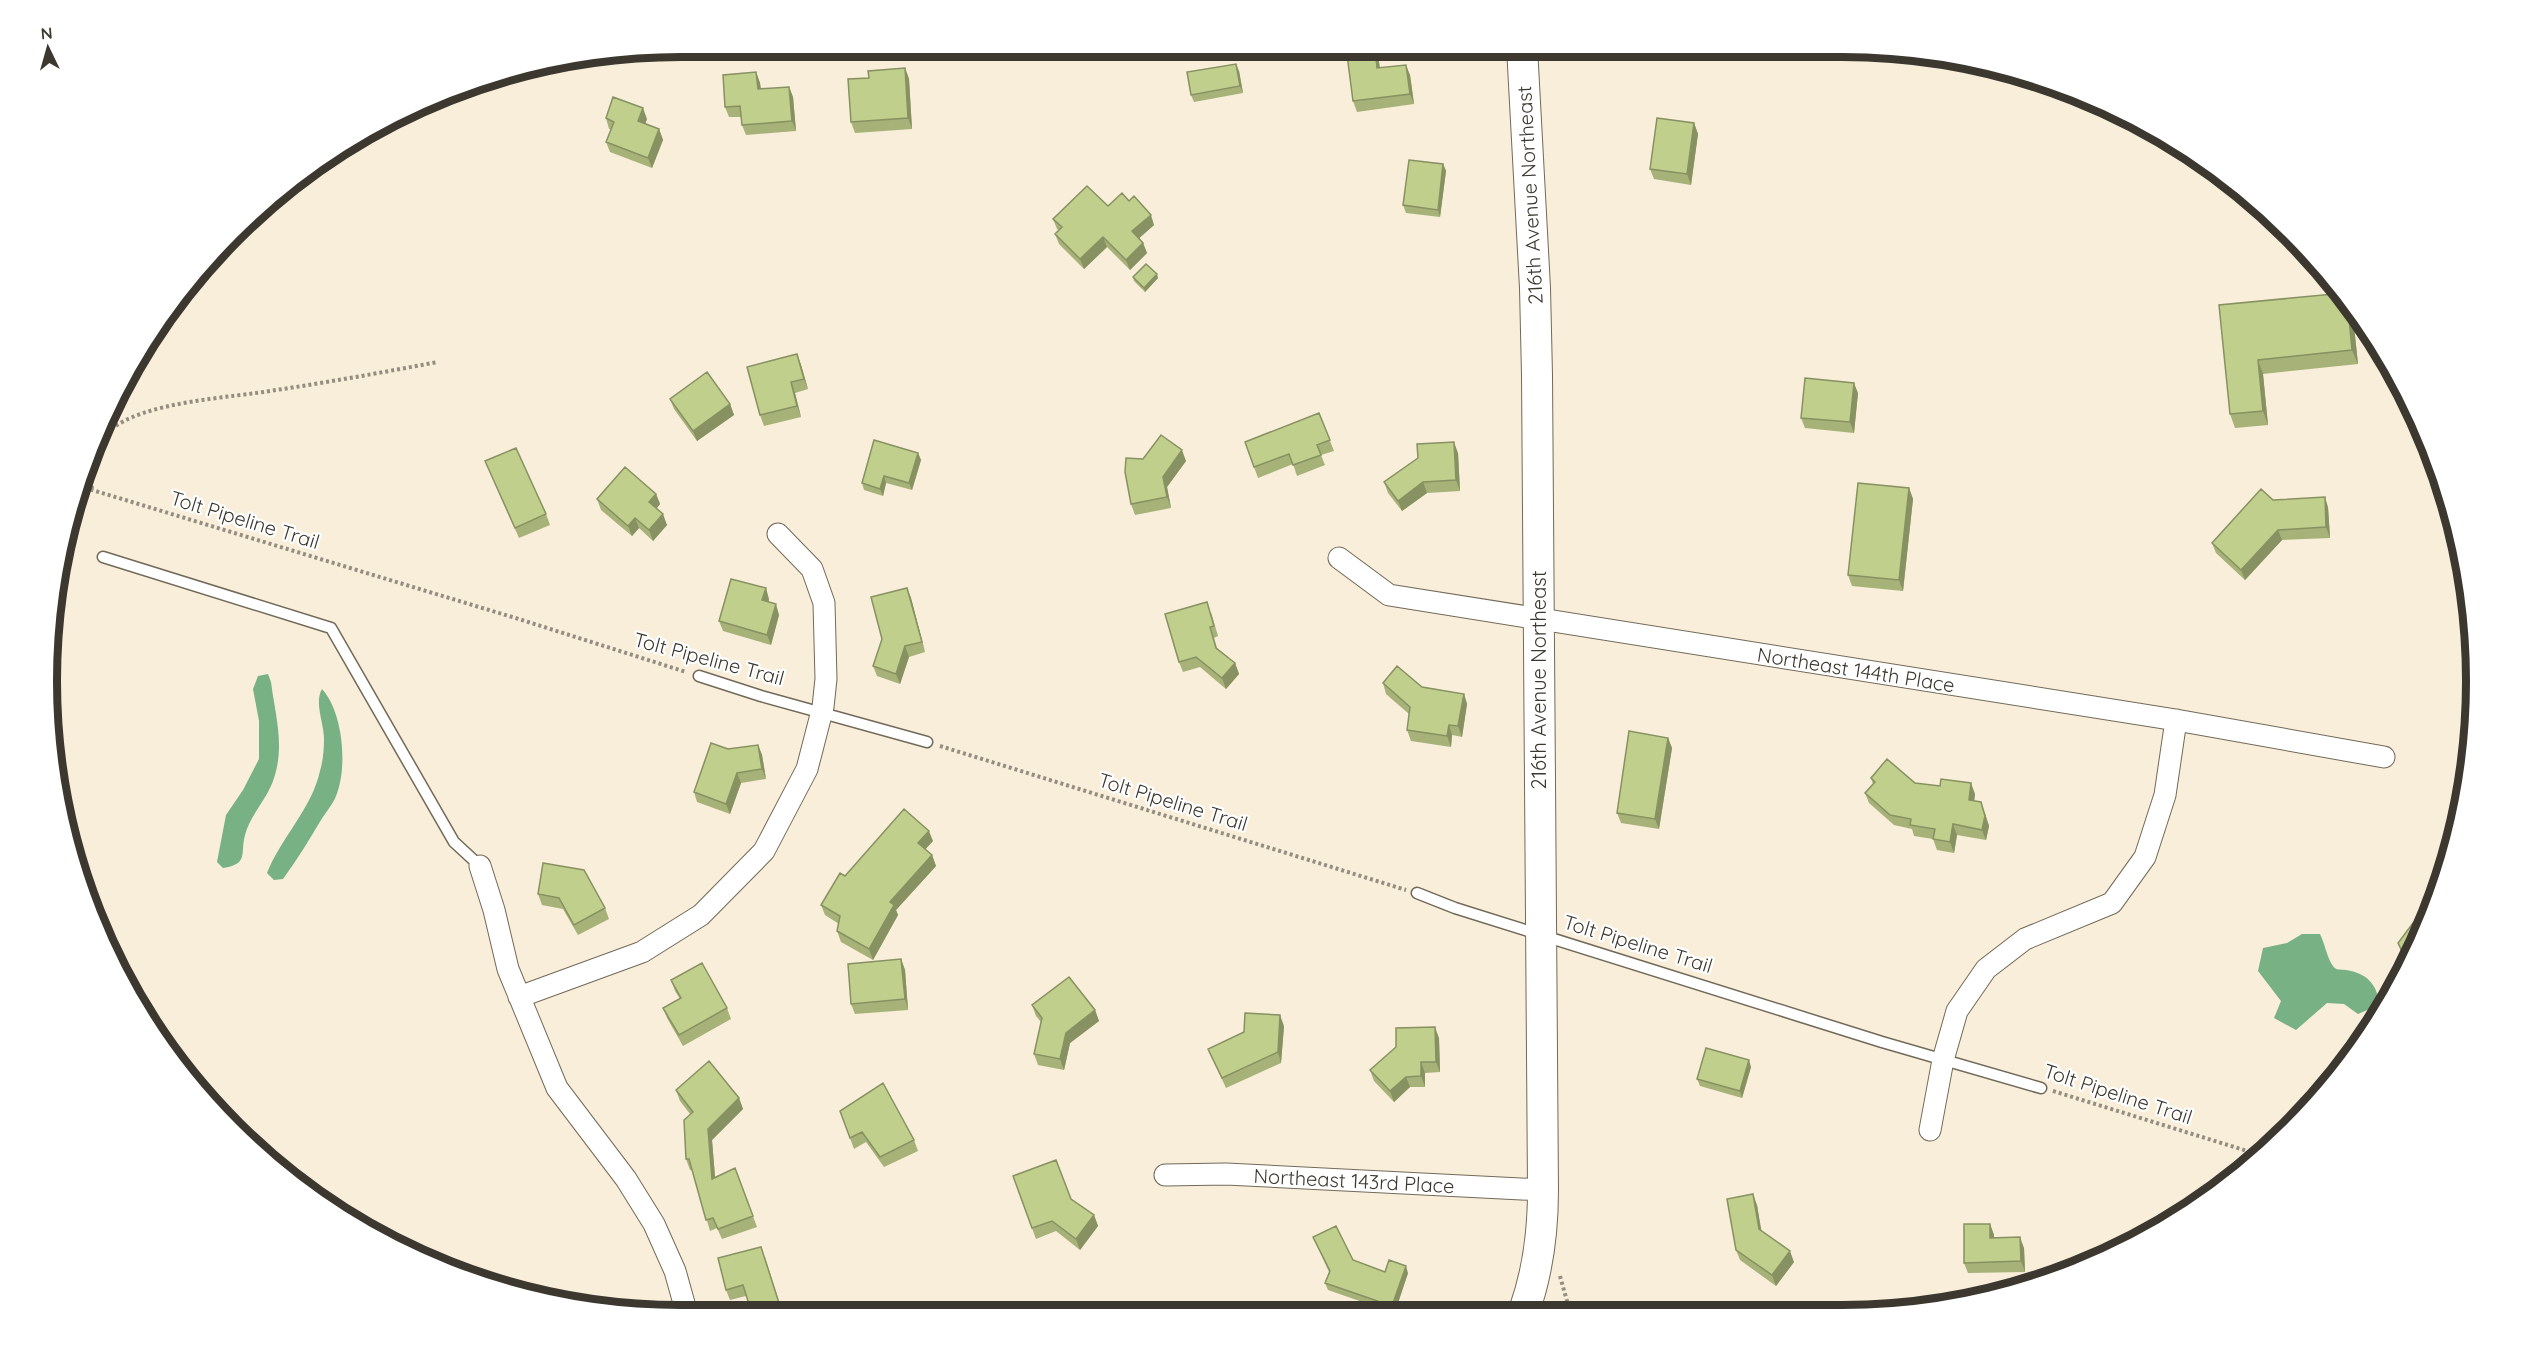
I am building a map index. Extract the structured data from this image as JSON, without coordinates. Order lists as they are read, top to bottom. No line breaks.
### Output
{"streets":{"street":["216th Avenue Northeast","Northeast 144th Place","Northeast 143rd Place"],"path":["Tolt Pipeline Trail"]},"crossings":[["216th Avenue Northeast","Northeast 144th Place"],["216th Avenue Northeast","Northeast 143rd Place"]],"north":"top"}
